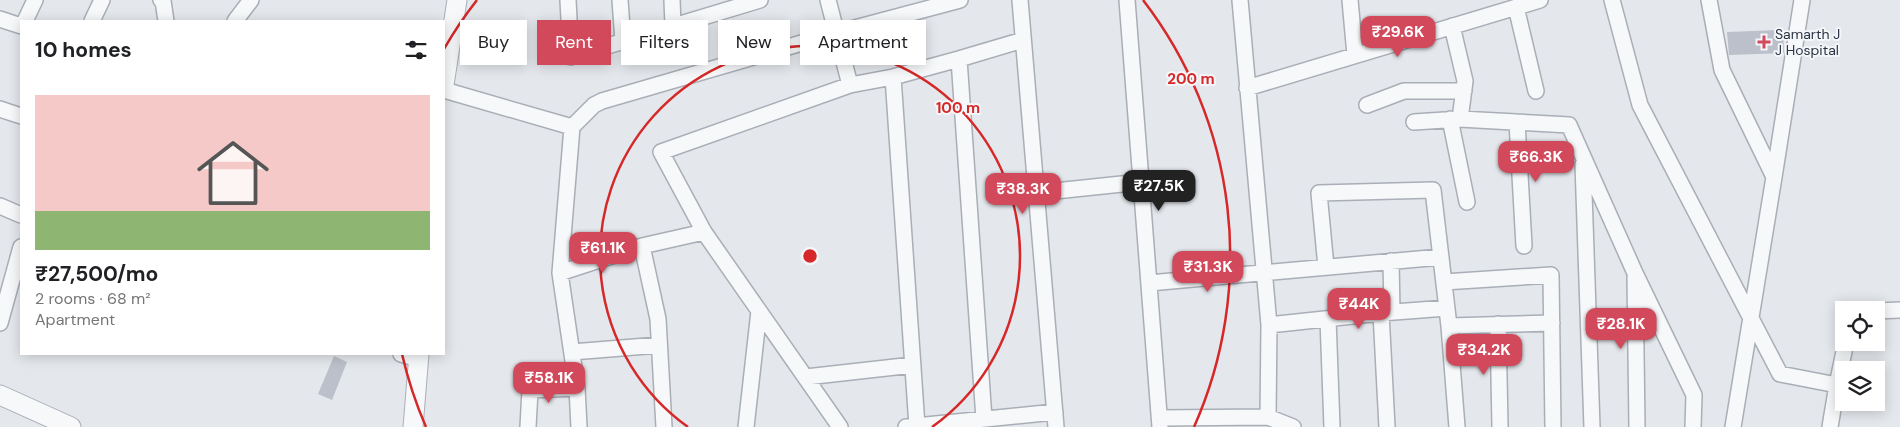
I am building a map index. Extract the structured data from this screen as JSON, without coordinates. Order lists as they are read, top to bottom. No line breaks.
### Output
{"places":{"health":["Samarth J J Hospital"]},"page":{"price":["₹29.6K","₹66.3K","₹27.5K","₹38.3K","₹61.1K","₹31.3K","₹44K","₹28.1K","₹34.2K","₹58.1K"],"chip":["Buy","Rent","Filters","New","Apartment"],"heading":"10 homes","list":[{"name":"₹27,500/mo","note":"2 rooms · 68 m² · Apartment"}]},"rings":["200 m","100 m"]}
